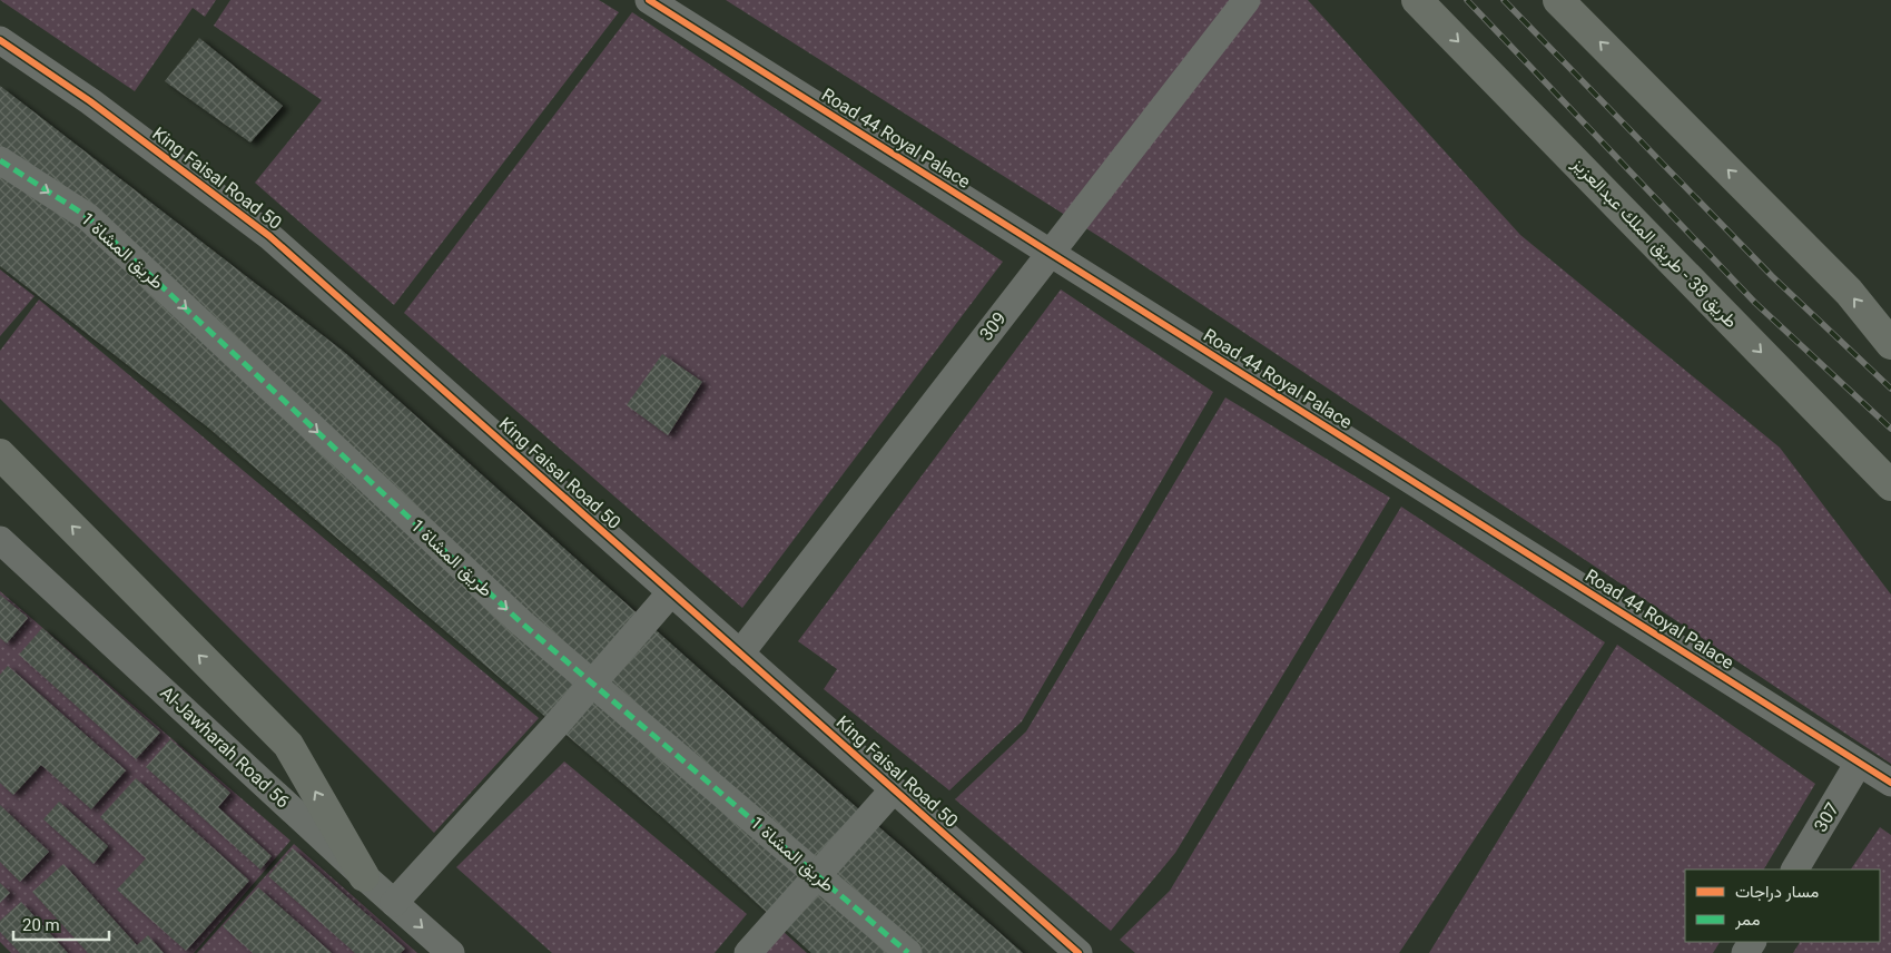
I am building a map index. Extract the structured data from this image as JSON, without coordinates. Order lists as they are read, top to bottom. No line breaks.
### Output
{"streets":{"main road":["طريق 38 - طريق الملك عبدالعزيز"],"street":["Road 44 Royal Palace","King Faisal Road 50","طريق المشاة 1","309","Al-Jawharah Road 56","307"]},"crossings":[["Road 44 Royal Palace","309"],["Road 44 Royal Palace","307"],["King Faisal Road 50","309"]],"one_way":["طريق المشاة 1"],"legend":["مسار دراجات","ممر"],"scale_bar":"20 m"}
